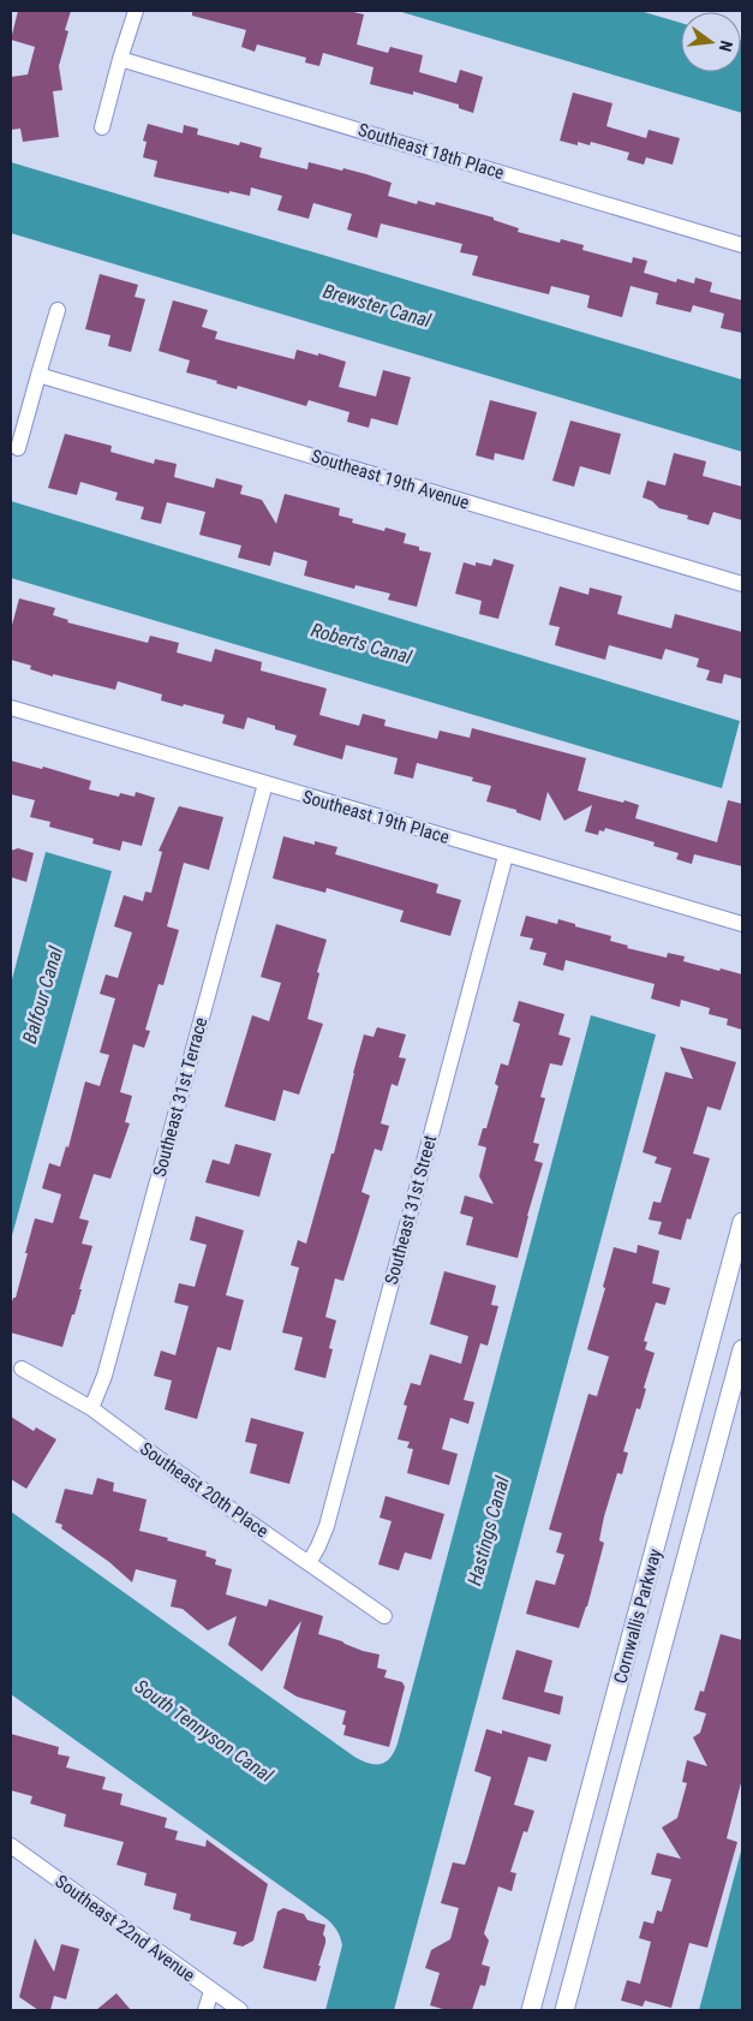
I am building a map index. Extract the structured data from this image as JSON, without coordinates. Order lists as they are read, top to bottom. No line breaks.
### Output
{"streets":{"street":["Southeast 18th Place","Southeast 19th Avenue","Southeast 19th Place","Southeast 31st Terrace","Southeast 31st Street","Southeast 20th Place","Cornwallis Parkway","Southeast 22nd Avenue"]},"crossings":[["Southeast 19th Place","Southeast 31st Terrace"],["Southeast 19th Place","Southeast 31st Street"],["Southeast 31st Terrace","Southeast 20th Place"],["Southeast 31st Street","Southeast 20th Place"]],"water":["Brewster Canal","Roberts Canal","Balfour Canal","Hastings Canal","South Tennyson Canal"],"north":"right"}
